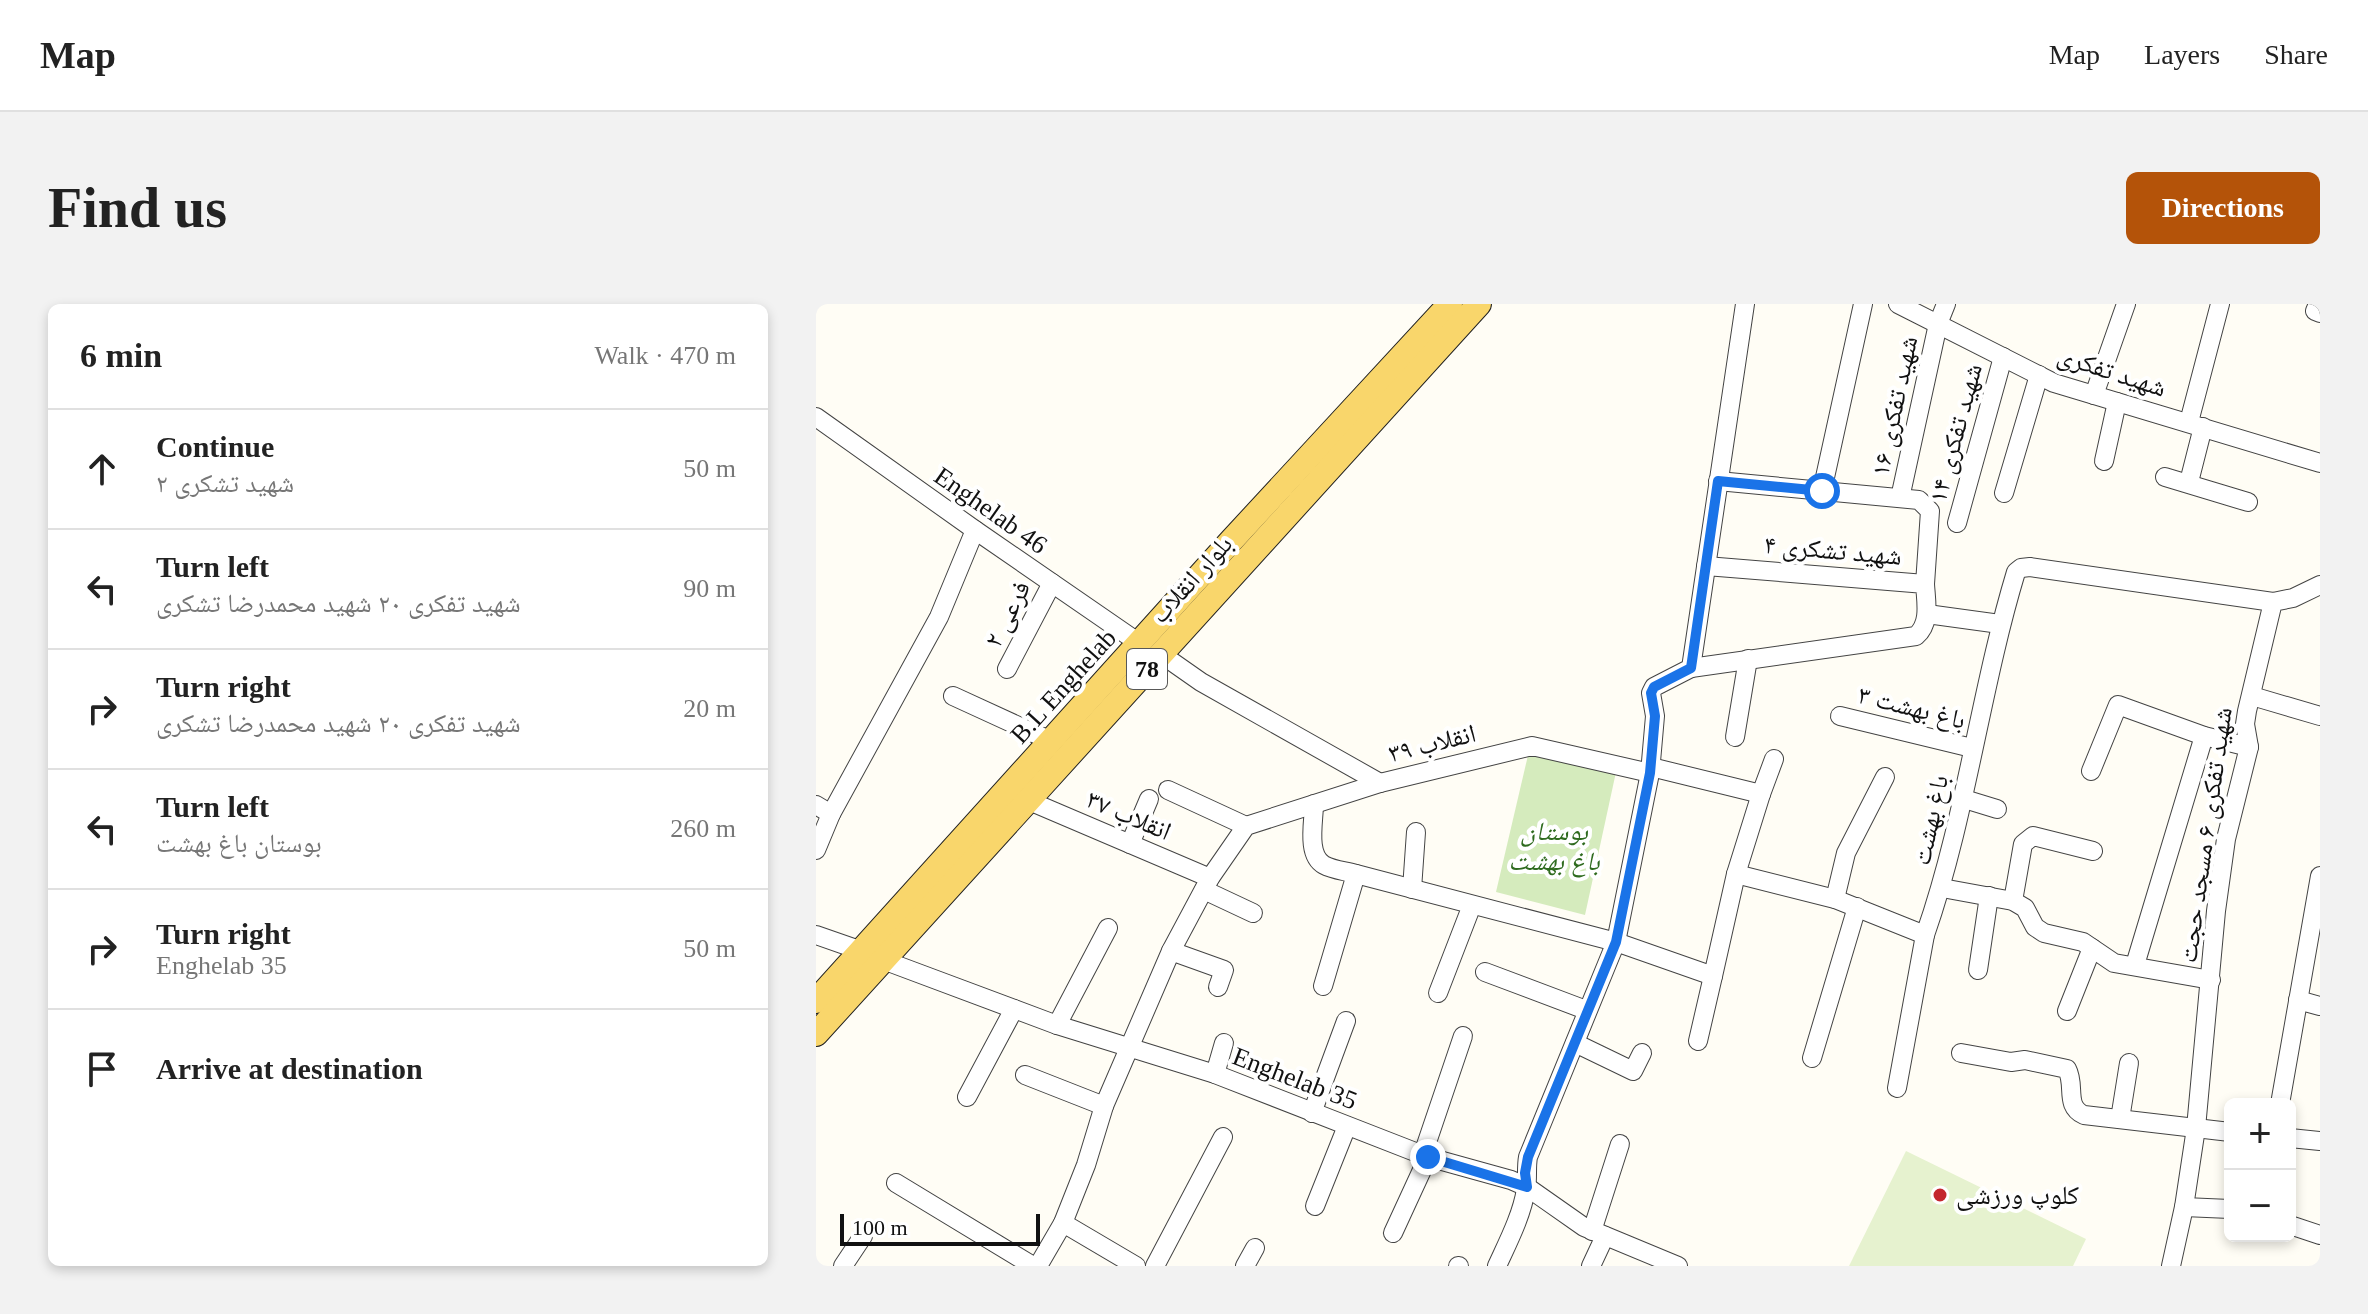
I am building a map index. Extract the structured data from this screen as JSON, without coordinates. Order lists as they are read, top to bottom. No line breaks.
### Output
{"streets":{"main road":["بلوار انقلاب","78","B.L Enghelab"],"street":["شهید تفکری","شهید تفکری ۱۶","شهید تفکری ۱۴","Enghelab 46","شهید تشکری ۴","فرعی ۲","باغ بهشت ۳","انقلاب ۳۹","انقلاب ۳۷","باغ بهشت","شهید تفکری ۶ مسجد حجت","Enghelab 35"]},"crossings":[["شهید تفکری","شهید تفکری ۱۶"],["شهید تفکری","شهید تفکری ۱۴"],["Enghelab 46","بلوار انقلاب"],["Enghelab 46","فرعی ۲"],["Enghelab 46","B.L Enghelab"],["Enghelab 46","انقلاب ۳۹"],["بلوار انقلاب","B.L Enghelab"],["بلوار انقلاب","انقلاب ۳۹"],["بلوار انقلاب","انقلاب ۳۷"],["78","B.L Enghelab"],["78","Enghelab 35"],["B.L Enghelab","انقلاب ۳۹"],["B.L Enghelab","Enghelab 35"],["باغ بهشت ۳","باغ بهشت"],["باغ بهشت","شهید تفکری ۶ مسجد حجت"]],"parks":["بوستان باغ بهشت"],"places":["کلوپ ورزشی"],"scale_bar":"100 m","page":{"header":"Map","nav":["Map","Layers","Share"],"buttons":"Directions","title":"Find us","heading":["6 min","Walk · 470 m"],"list":[["Continue","شهید تشکری ۲","50 m"],["Turn left","شهید تفکری ۲۰ شهید محمدرضا تشکری","90 m"],["Turn right","شهید تفکری ۲۰ شهید محمدرضا تشکری","20 m"],["Turn left","بوستان باغ بهشت","260 m"],["Turn right","Enghelab 35","50 m"],"Arrive at destination"],"map_buttons":["+","−"],"scale":"100 m"}}
